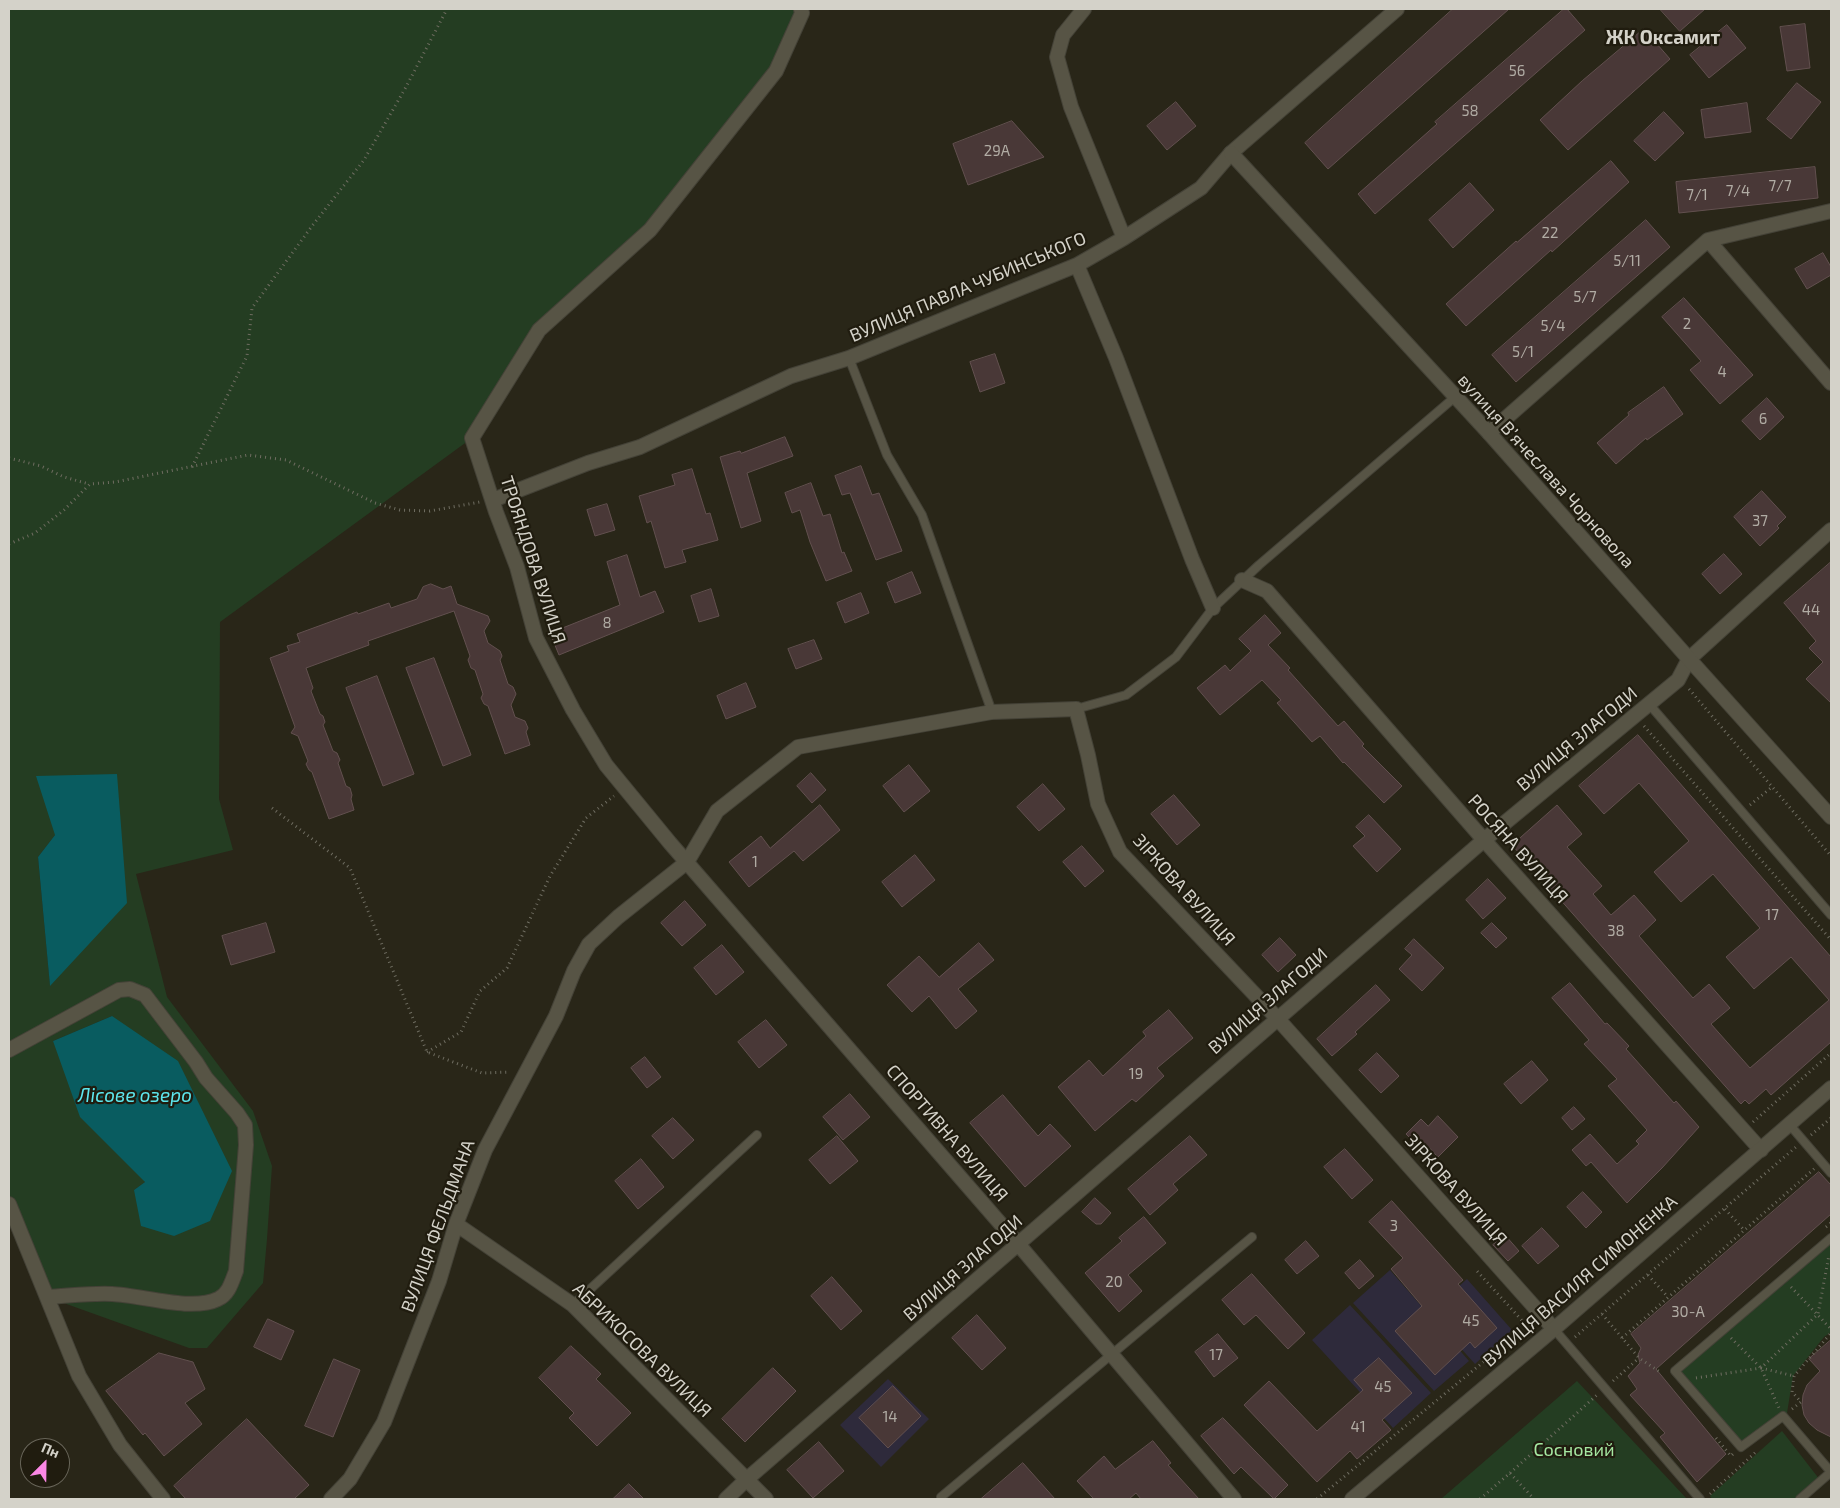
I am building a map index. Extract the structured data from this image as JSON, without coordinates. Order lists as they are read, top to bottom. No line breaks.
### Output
{"streets":{"street":["ВУЛИЦЯ ПАВЛА ЧУБИНСЬКОГО","вулиця Вʼячеслава Чорновола","ТРОЯНДОВА ВУЛИЦЯ","ВУЛИЦЯ ЗЛАГОДИ","РОСЯНА ВУЛИЦЯ","ЗІРКОВА ВУЛИЦЯ","СПОРТИВНА ВУЛИЦЯ","ВУЛИЦЯ ФЕЛЬДМАНА","ВУЛИЦЯ ВАСИЛЯ СИМОНЕНКА","АБРИКОСОВА ВУЛИЦЯ"]},"crossings":[["ВУЛИЦЯ ПАВЛА ЧУБИНСЬКОГО","вулиця Вʼячеслава Чорновола"],["ВУЛИЦЯ ПАВЛА ЧУБИНСЬКОГО","ТРОЯНДОВА ВУЛИЦЯ"],["вулиця Вʼячеслава Чорновола","ВУЛИЦЯ ЗЛАГОДИ"],["ТРОЯНДОВА ВУЛИЦЯ","СПОРТИВНА ВУЛИЦЯ"],["ТРОЯНДОВА ВУЛИЦЯ","ВУЛИЦЯ ФЕЛЬДМАНА"],["ВУЛИЦЯ ЗЛАГОДИ","РОСЯНА ВУЛИЦЯ"],["ВУЛИЦЯ ЗЛАГОДИ","ЗІРКОВА ВУЛИЦЯ"],["ВУЛИЦЯ ЗЛАГОДИ","СПОРТИВНА ВУЛИЦЯ"],["ВУЛИЦЯ ЗЛАГОДИ","АБРИКОСОВА ВУЛИЦЯ"],["РОСЯНА ВУЛИЦЯ","ВУЛИЦЯ ВАСИЛЯ СИМОНЕНКА"],["ЗІРКОВА ВУЛИЦЯ","ВУЛИЦЯ ВАСИЛЯ СИМОНЕНКА"],["СПОРТИВНА ВУЛИЦЯ","ВУЛИЦЯ ФЕЛЬДМАНА"],["ВУЛИЦЯ ФЕЛЬДМАНА","АБРИКОСОВА ВУЛИЦЯ"]],"districts":["ЖК Оксамит"],"water":["Лісове озеро"],"parks":["Сосновий"],"house_numbers":["56","58","29А","7/7","7/4","7/1","22","5/11","5/7","2","5/4","5/1","4","6","37","44","8","1","17","38","19","3","20","30-А","45","17","45","14","41"],"north":"top right"}
